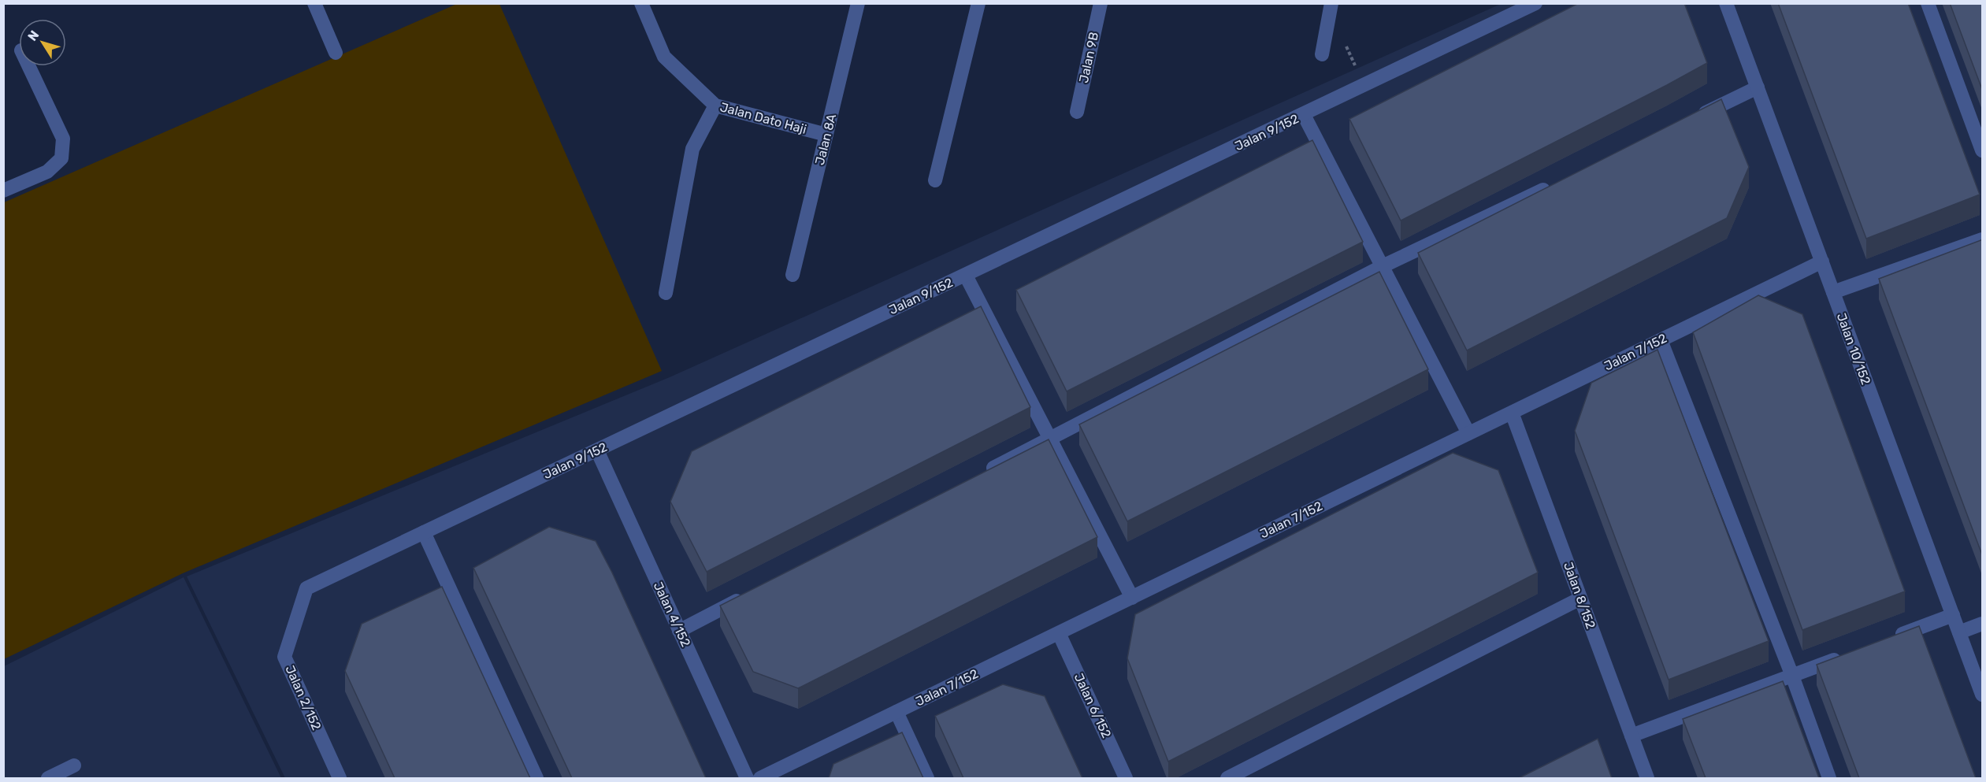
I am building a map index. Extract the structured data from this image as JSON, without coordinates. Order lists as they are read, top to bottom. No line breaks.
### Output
{"streets":{"street":["Jalan 9B","Jalan Dato Haji","Jalan 9/152","Jalan 8A","Jalan 10/152","Jalan 7/152","Jalan 8/152","Jalan 4/152","Jalan 2/152","Jalan 6/152"]},"crossings":[["Jalan Dato Haji","Jalan 8A"],["Jalan 9/152","Jalan 4/152"],["Jalan 9/152","Jalan 2/152"],["Jalan 10/152","Jalan 7/152"],["Jalan 7/152","Jalan 8/152"],["Jalan 7/152","Jalan 6/152"]],"north":"top left"}
